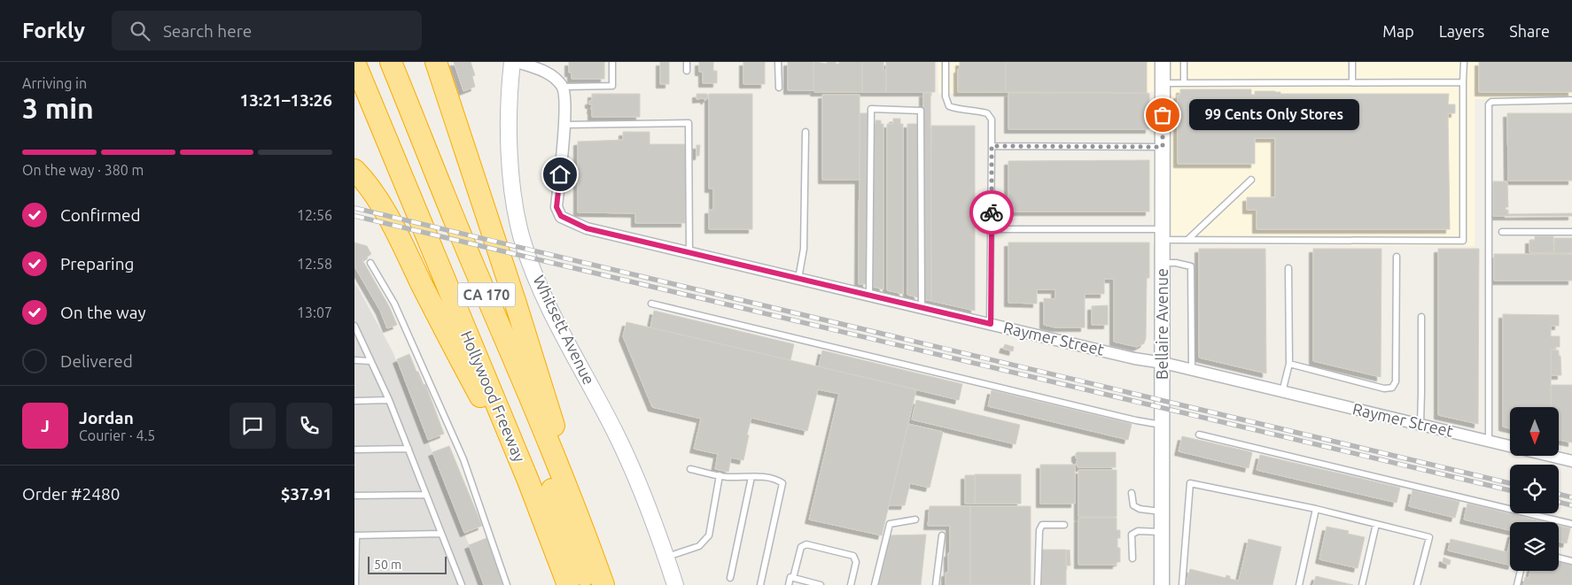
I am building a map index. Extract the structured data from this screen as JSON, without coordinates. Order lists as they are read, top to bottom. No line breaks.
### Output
{"streets":{"highway":["CA 170","Hollywood Freeway"],"main road":["Whitsett Avenue"],"street":["Bellaire Avenue","Raymer Street"]},"crossings":[["Bellaire Avenue","Raymer Street"]],"places":["99 Cents Only Stores"],"scale_bar":"50 m","north":"bottom","page":{"header":"Forkly","search":"Search here","nav":["Map","Layers","Share"],"heading":["3 min","Arriving in","13:21–13:26"],"panel":["Jordan","Courier · 4.5","Order #2480","$37.91"],"bubble":"99 Cents Only Stores","bar":"On the way · 380 m","list":[["Confirmed","12:56"],["Preparing","12:58"],["On the way","13:07"],"Delivered"],"round":"J","scale":"50 m"}}
